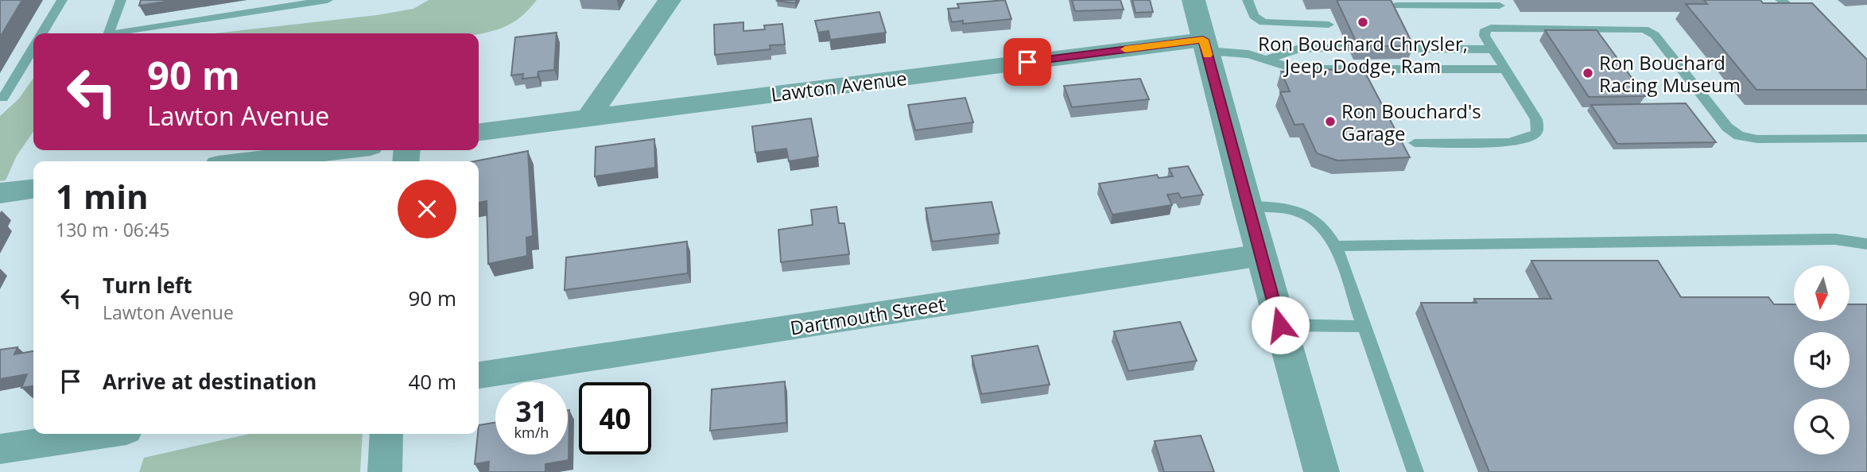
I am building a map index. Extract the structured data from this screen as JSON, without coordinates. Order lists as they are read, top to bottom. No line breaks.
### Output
{"streets":{"street":["Lawton Avenue","Dartmouth Street"]},"places":["Ron Bouchard Chrysler, Jeep, Dodge, Ram","Ron Bouchard Racing Museum","Ron Bouchard's Garage"],"north":"bottom","page":{"turn":["90 m","Lawton Avenue"],"heading":["1 min","130 m · 06:45"],"list":[{"name":"Turn left","note":"Lawton Avenue","value":"90 m"},{"name":"Arrive at destination","value":"40 m"}],"speed":"31 km/h","limit":"40"}}
